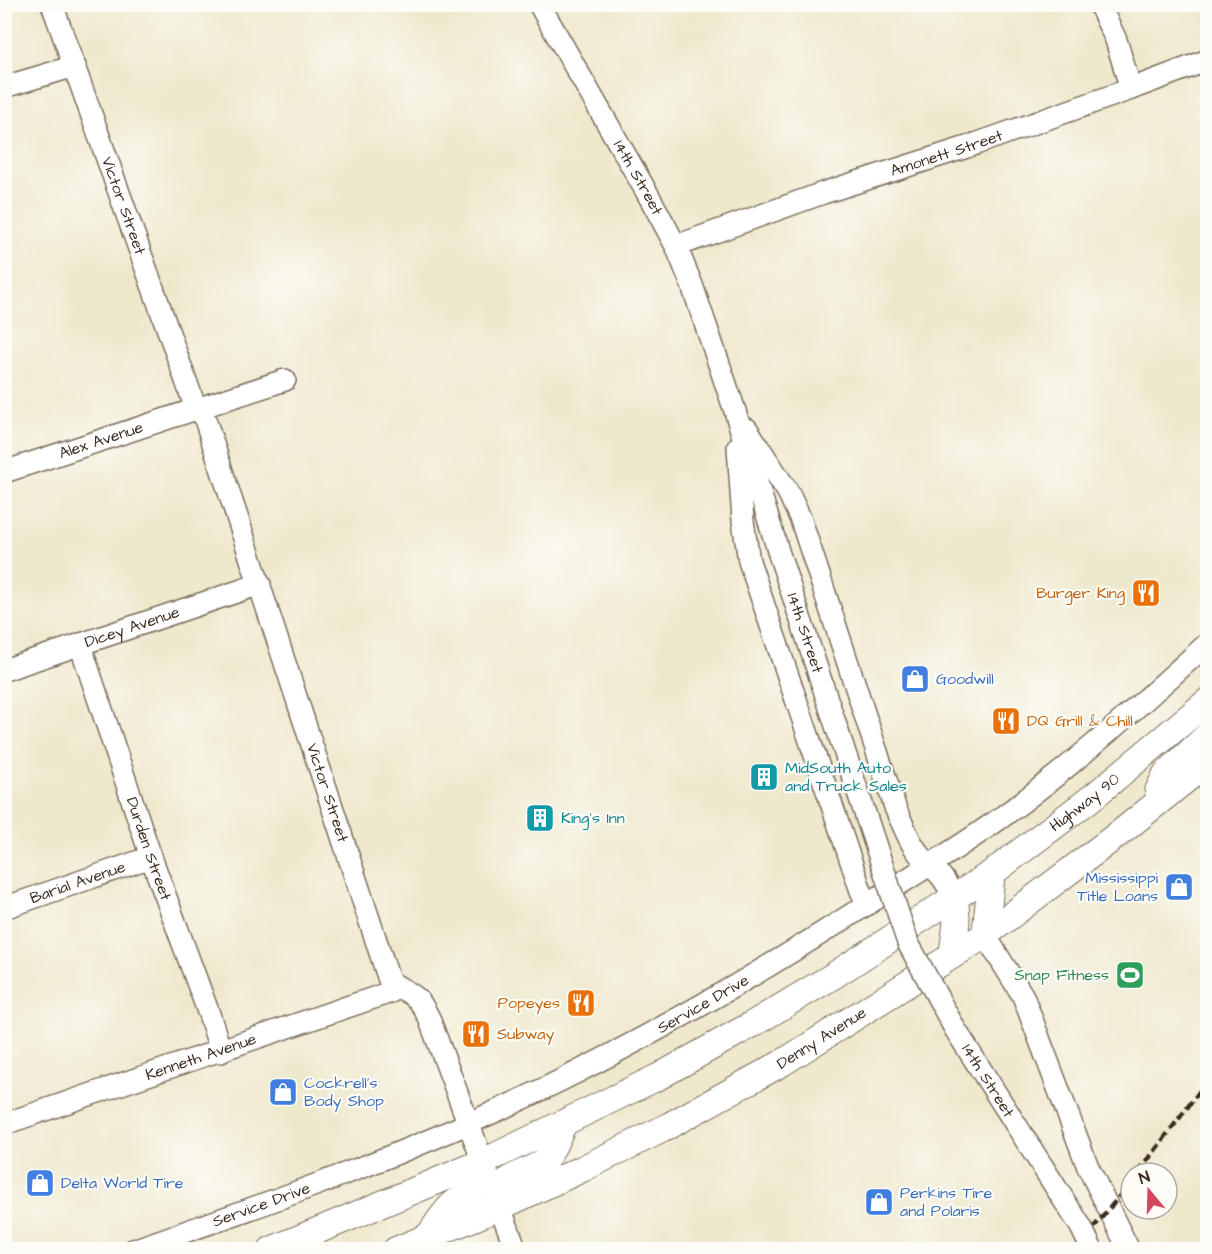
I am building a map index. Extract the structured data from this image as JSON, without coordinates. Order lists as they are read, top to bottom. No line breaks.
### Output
{"streets":{"main road":["Highway 90","Denny Avenue"],"street":["Amonett Street","14th Street","Victor Street","Alex Avenue","Dicey Avenue","Durden Street","Barial Avenue","Service Drive","Kenneth Avenue"]},"crossings":[["Amonett Street","14th Street"],["Victor Street","Alex Avenue"],["Victor Street","Dicey Avenue"],["Victor Street","Kenneth Avenue"],["Dicey Avenue","Durden Street"],["Durden Street","Barial Avenue"],["Durden Street","Kenneth Avenue"]],"places":{"restaurant":["Burger King","DQ Grill & Chill","Popeyes","Subway"],"shop":["Goodwill","Mississippi Title Loans","Cockrell's Body Shop","Delta World Tire","Perkins Tire and Polaris"],"building":["MidSouth Auto and Truck Sales","King's Inn"],"sports":["Snap Fitness"]},"north":"top"}
